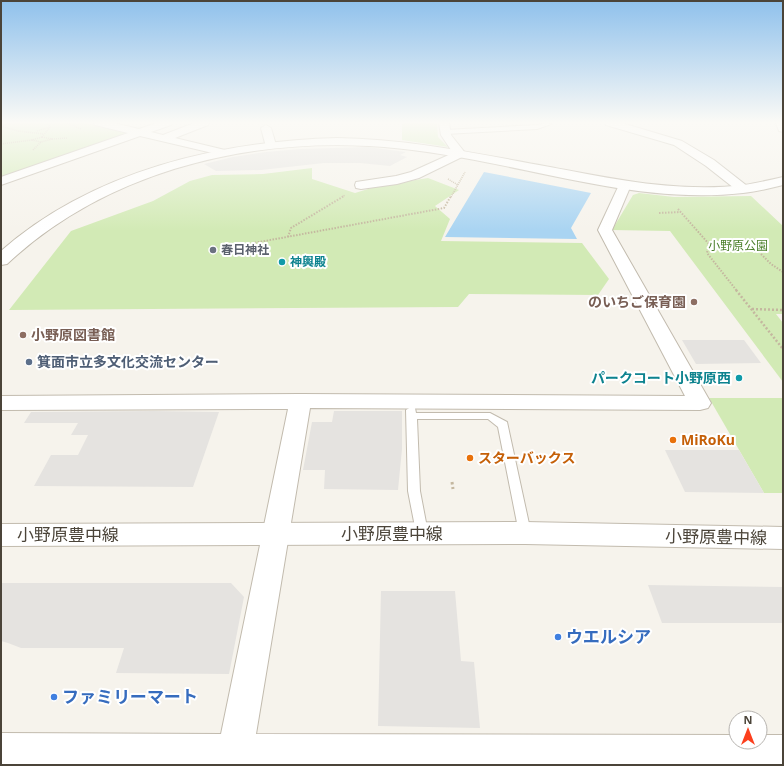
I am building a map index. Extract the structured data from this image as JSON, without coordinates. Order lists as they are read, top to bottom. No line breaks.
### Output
{"streets":{"street":["小野原豊中線"]},"parks":["小野原公園"],"places":["春日神社","神輿殿","のいちご保育園","小野原図書館","箕面市立多文化交流センター","パークコート小野原西","MiRoKu","スターバックス","ウエルシア","ファミリーマート"],"north":"top"}
